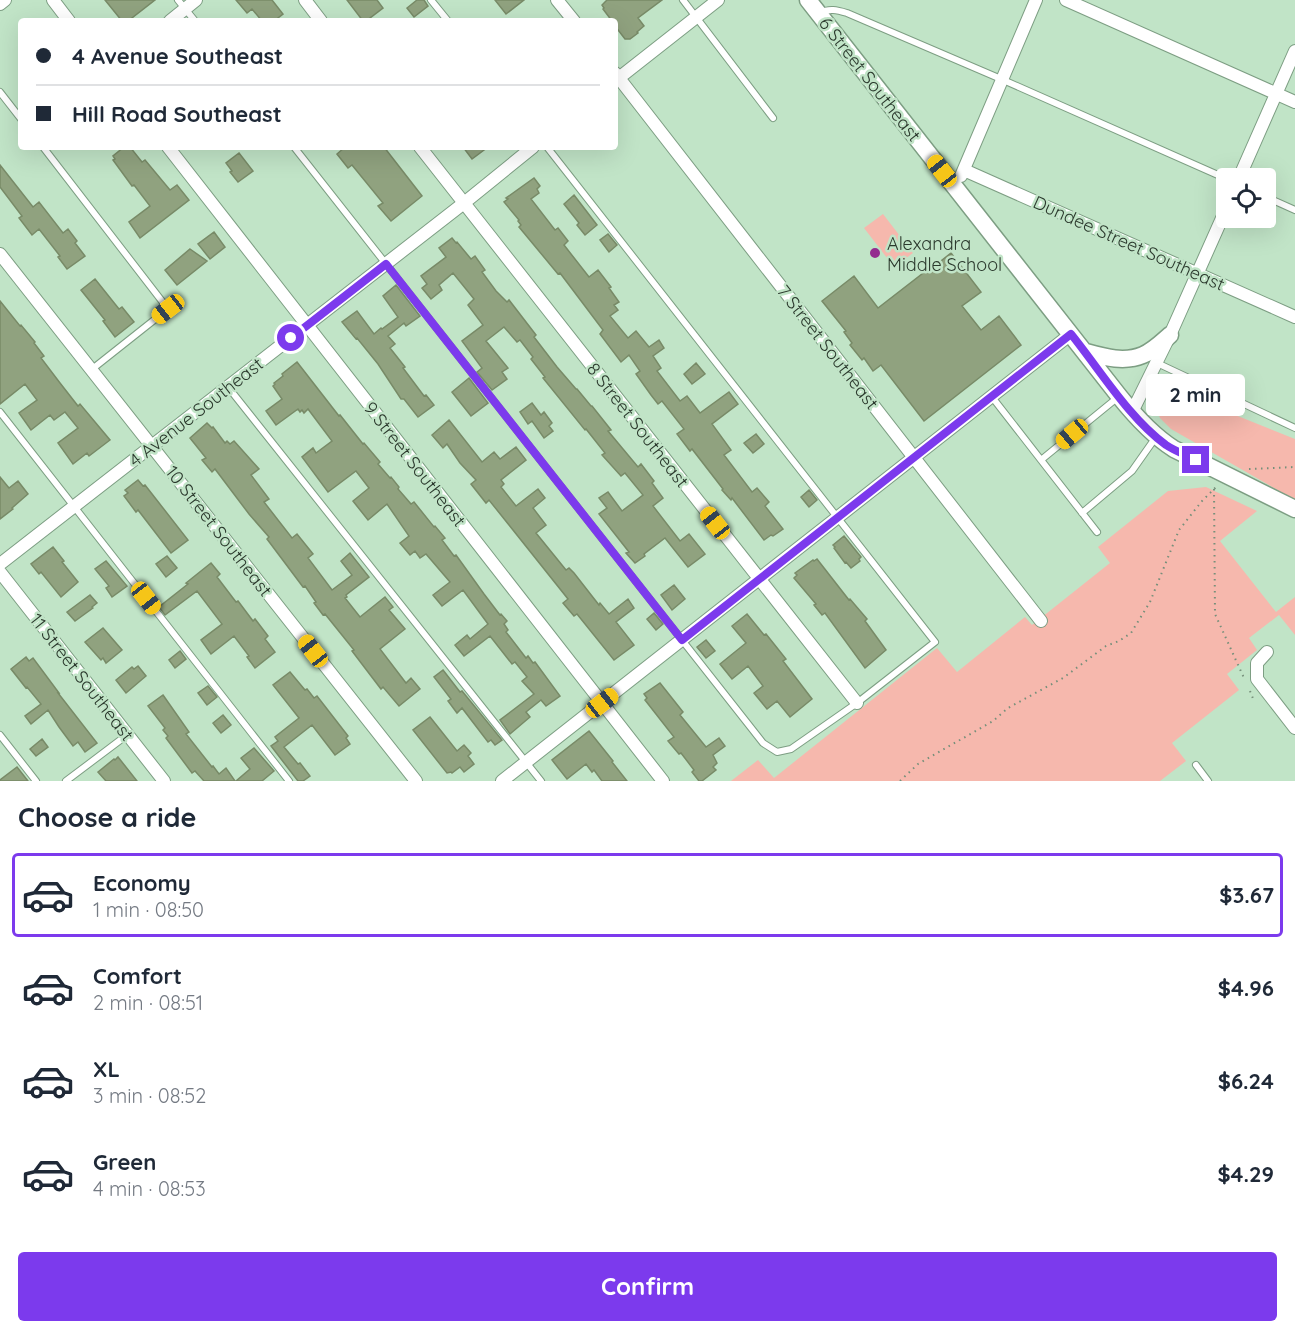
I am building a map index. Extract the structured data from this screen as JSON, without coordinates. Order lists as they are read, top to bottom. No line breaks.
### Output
{"streets":{"street":["6 Street Southeast","Dundee Street Southeast","7 Street Southeast","4 Avenue Southeast","8 Street Southeast","9 Street Southeast","10 Street Southeast","11 Street Southeast"]},"crossings":[["4 Avenue Southeast","8 Street Southeast"],["4 Avenue Southeast","9 Street Southeast"],["4 Avenue Southeast","10 Street Southeast"]],"places":["Alexandra Middle School"],"page":{"banner":["4 Avenue Southeast","Hill Road Southeast"],"bubble":"2 min","heading":"Choose a ride","list":[{"name":"Economy","note":"1 min · 08:50","value":"$3.67"},{"name":"Comfort","note":"2 min · 08:51","value":"$4.96"},{"name":"XL","note":"3 min · 08:52","value":"$6.24"},{"name":"Green","note":"4 min · 08:53","value":"$4.29"}],"buttons":"Confirm"}}
